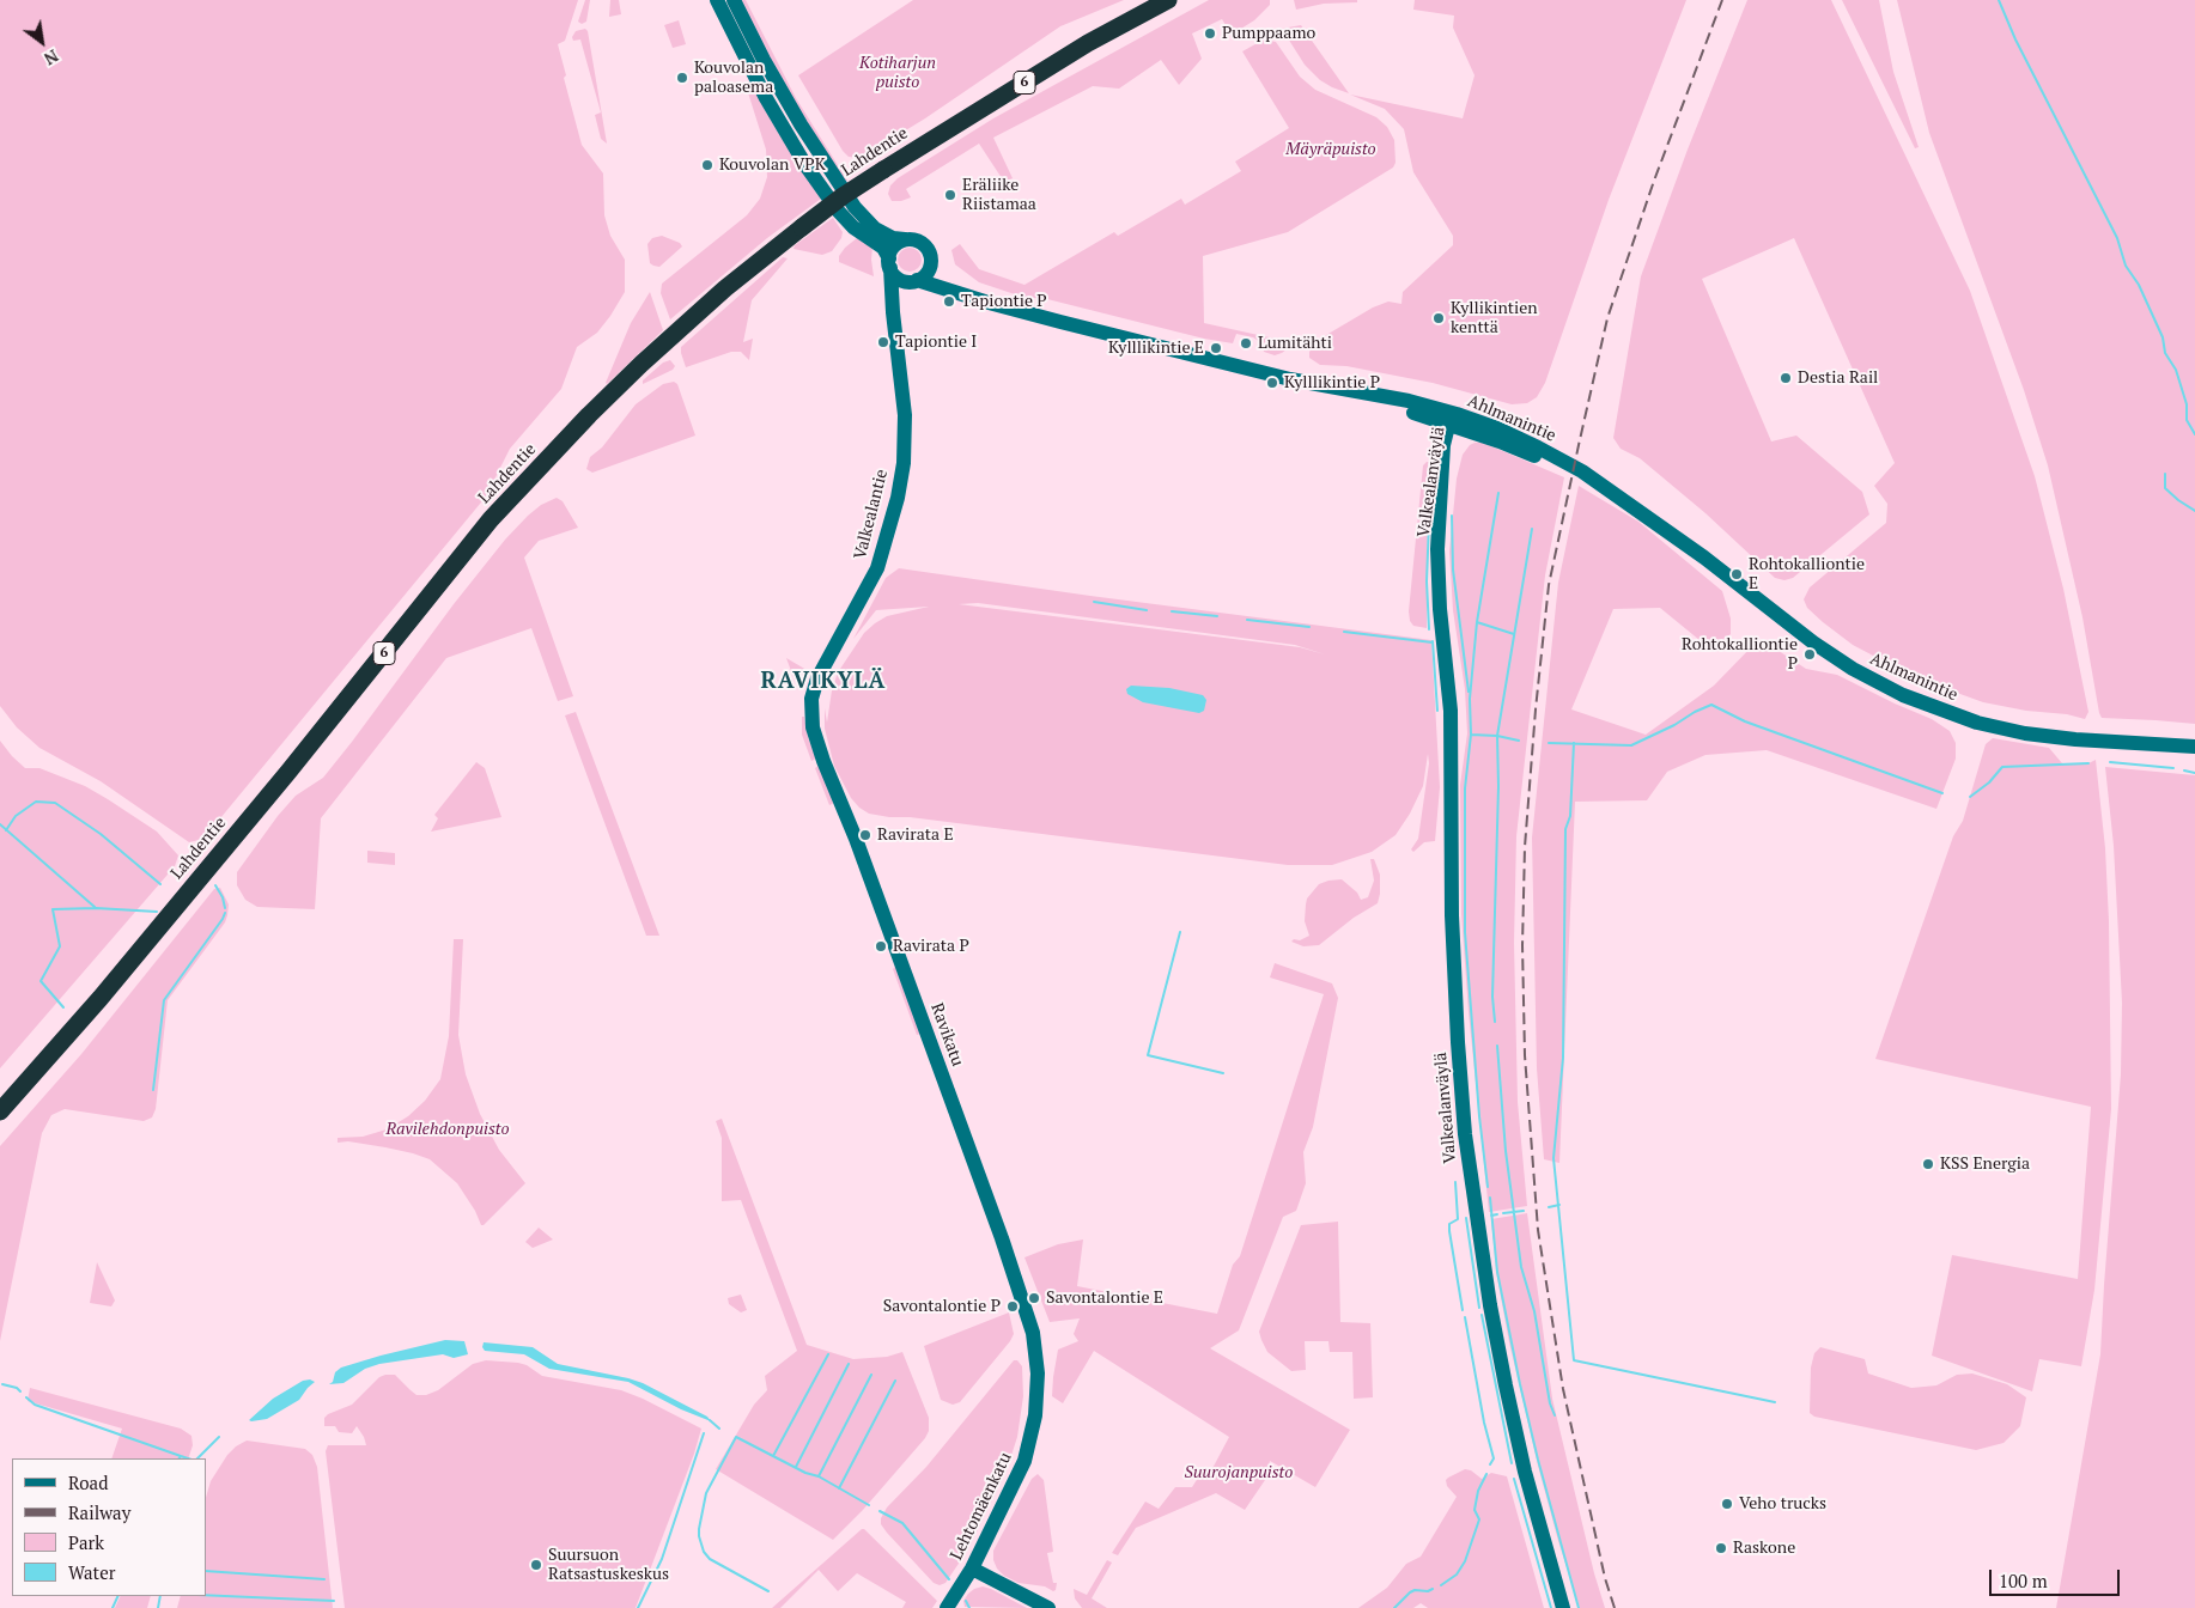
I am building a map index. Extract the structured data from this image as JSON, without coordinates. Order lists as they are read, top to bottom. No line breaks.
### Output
{"streets":{"highway":["6","Lahdentie"],"main road":["Ahlmanintie","Valkealanväylä","Valkealantie","Ravikatu","Lehtomäenkatu"]},"crossings":[["Ahlmanintie","Valkealanväylä"],["Ahlmanintie","Valkealantie"],["Valkealantie","Ravikatu"],["Ravikatu","Lehtomäenkatu"]],"districts":["RAVIKYLÄ"],"parks":["Kotiharjun puisto","Mäyräpuisto","Ravilehdonpuisto","Suurojanpuisto"],"places":["Pumppaamo","Kouvolan paloasema","Kouvolan VPK","Eräliike Riistamaa","Tapiontie P","Kyllikintien kenttä","Tapiontie I","Lumitähti","Kylllikintie E","Destia Rail","Kylllikintie P","Rohtokalliontie E","Rohtokalliontie P","Ravirata E","Ravirata P","KSS Energia","Savontalontie E","Savontalontie P","Veho trucks","Raskone","Suursuon Ratsastuskeskus"],"legend":["Road","Railway","Park","Water"],"scale_bar":"100 m","north":"bottom right"}
